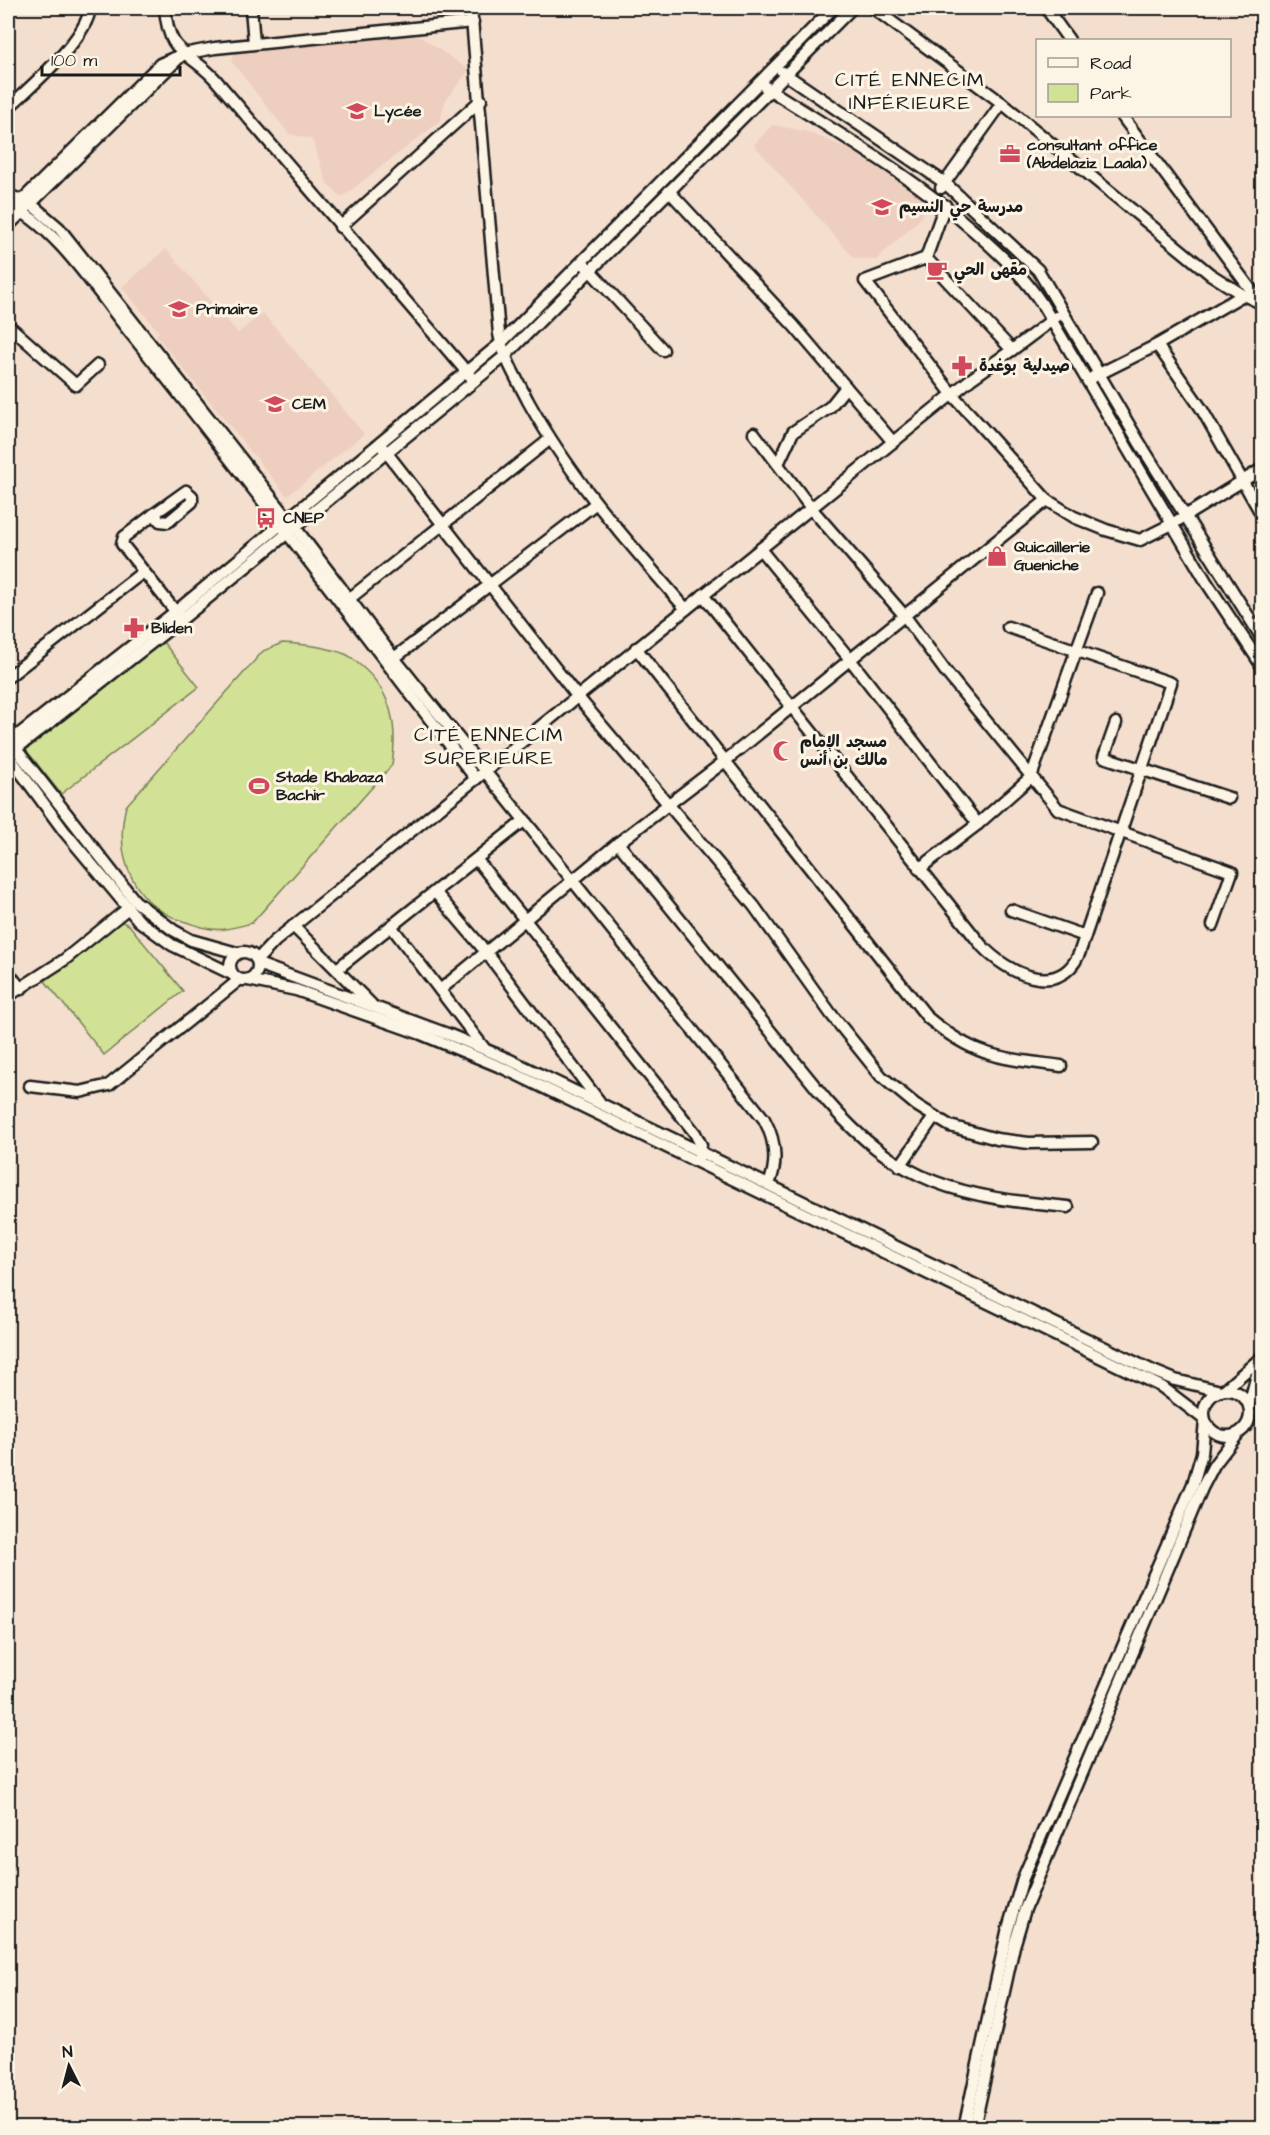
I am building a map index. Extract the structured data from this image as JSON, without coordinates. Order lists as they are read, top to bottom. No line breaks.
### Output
{"districts":["CITÉ ENNECIM INFÉRIEURE","CITÉ ENNECIM SUPERIEURE"],"places":{"school or university":["Lycée","مدرسة حي النسيم","Primaire","CEM"],"office":["consultant office (Abdelaziz Laala)"],"cafe":["مقهى الحي"],"pharmacy":["صيدلية بوغدة","Bliden"],"bus stop":["CNEP"],"shop":["Quicaillerie Gueniche"],"mosque":["مسجد الإمام مالك بن أنس"],"sports":["Stade Khabaza Bachir"]},"legend":["Road","Park"],"scale_bar":"100 m","north":"top"}
